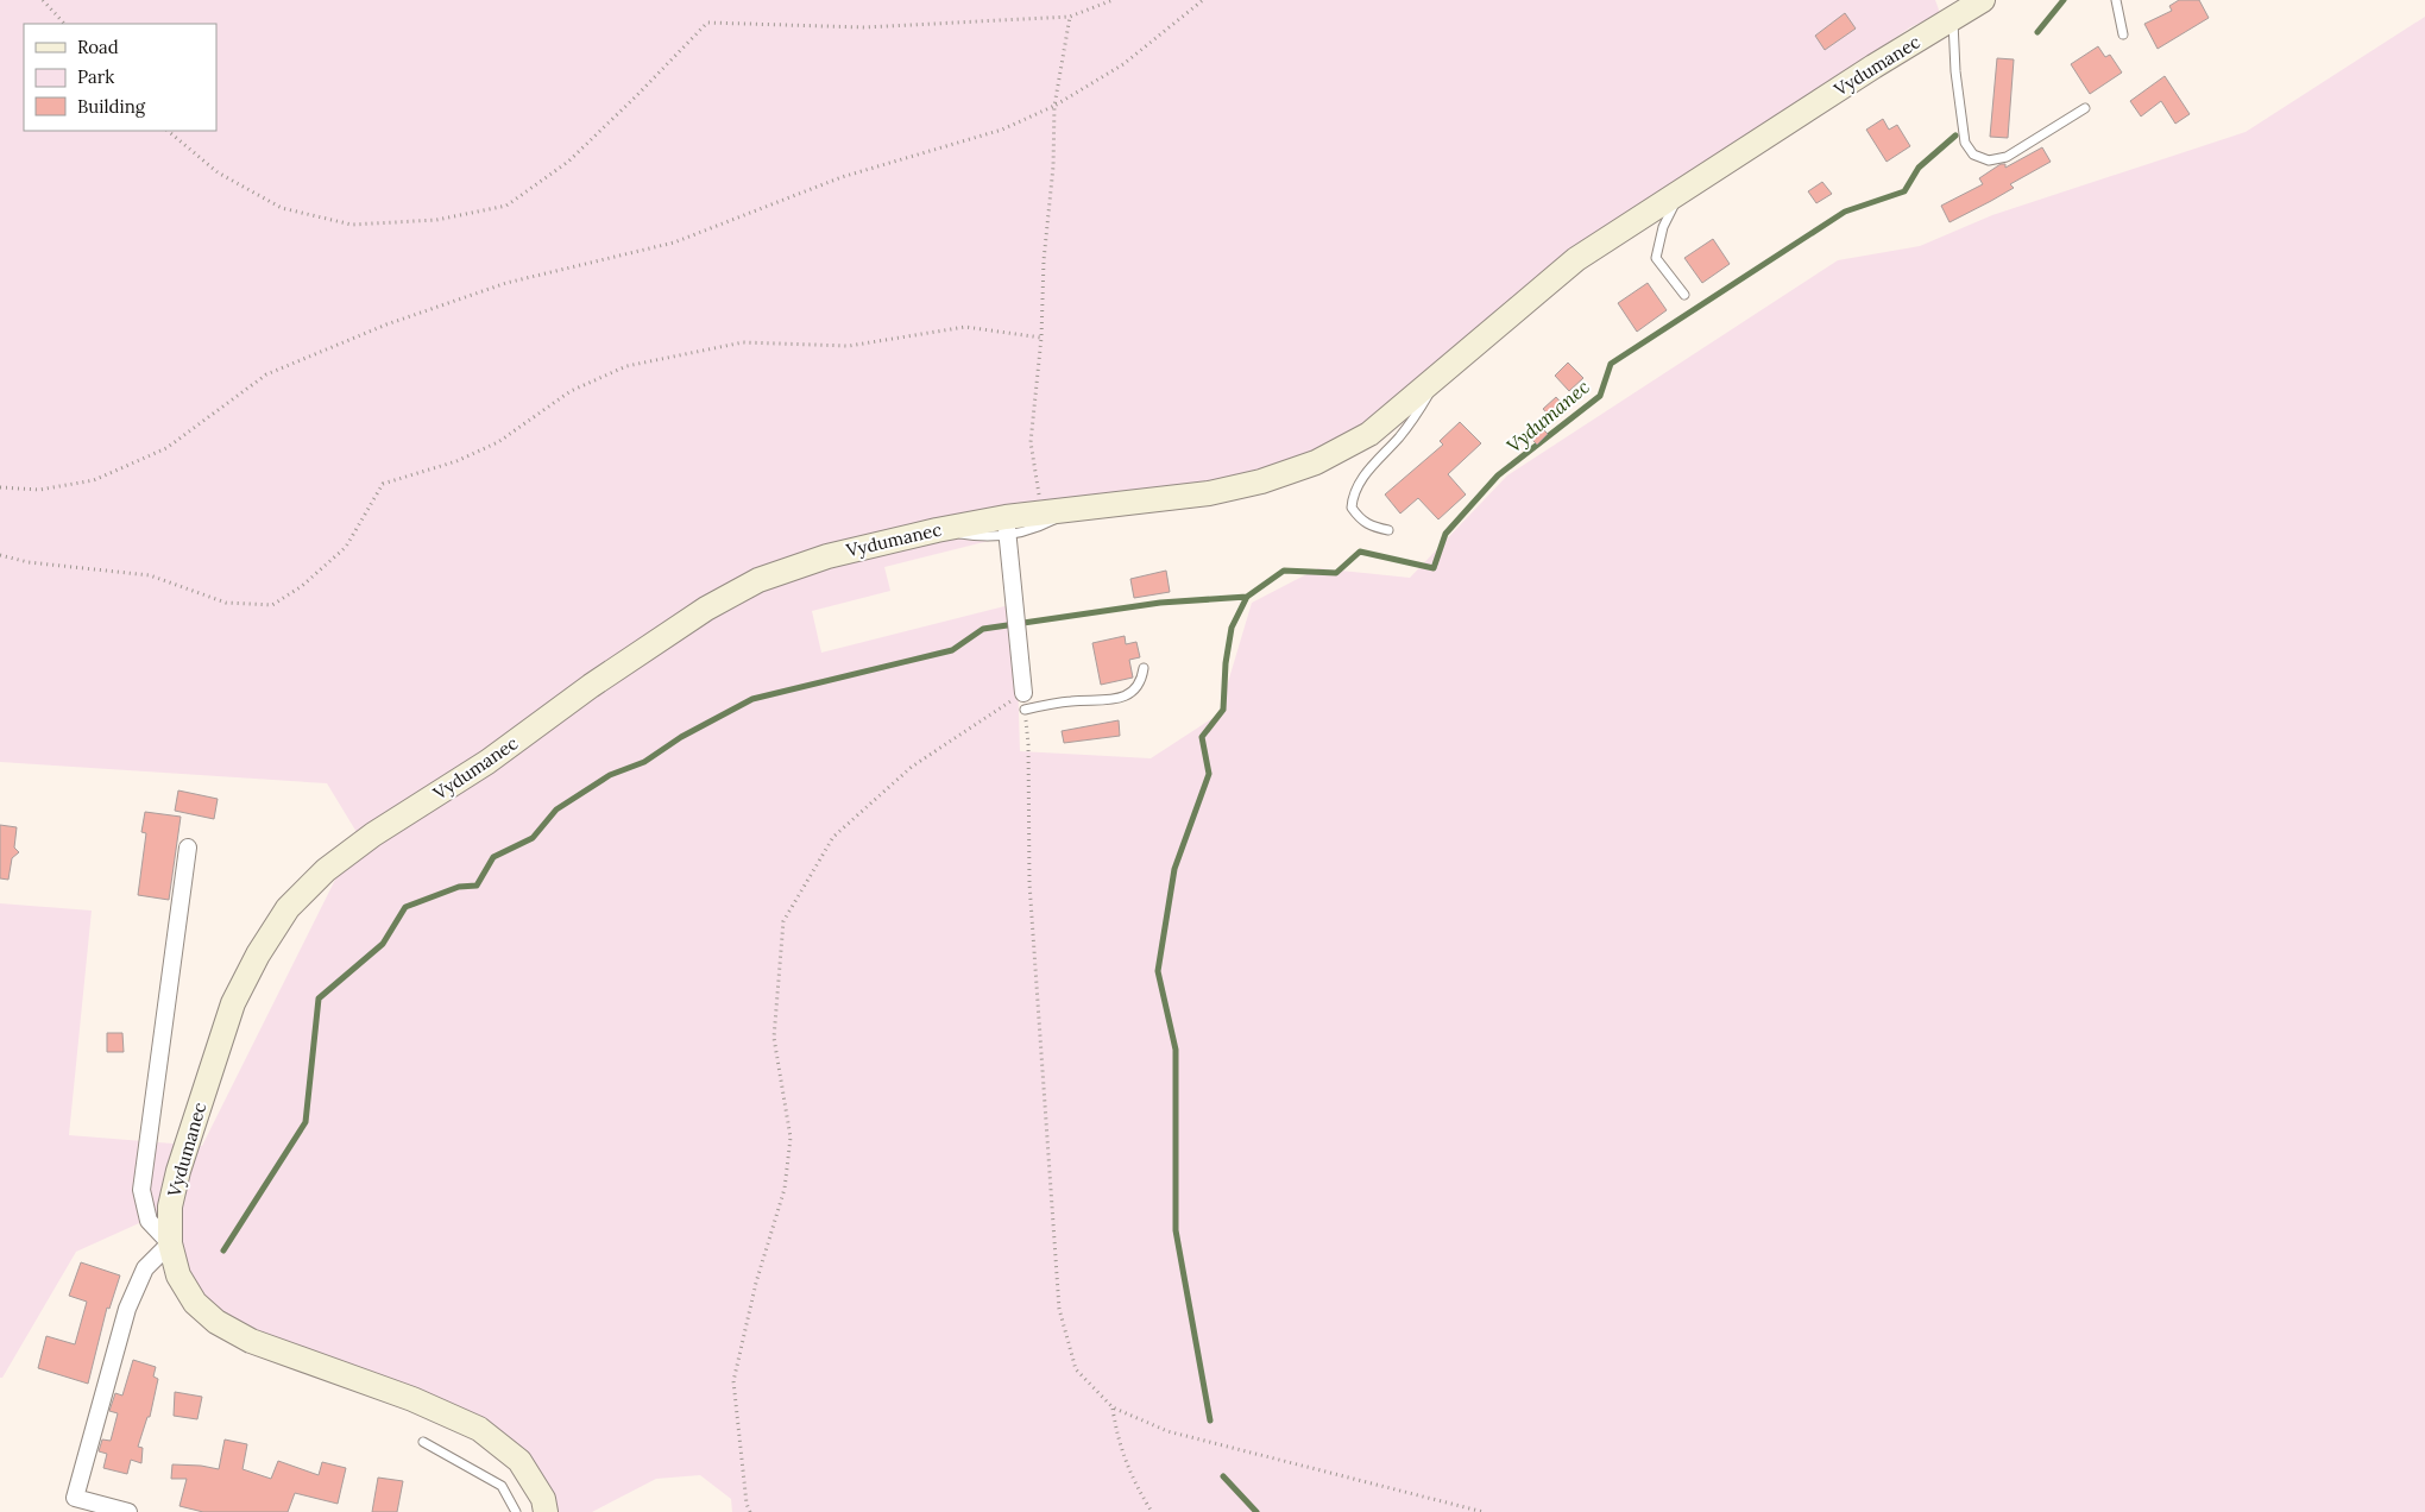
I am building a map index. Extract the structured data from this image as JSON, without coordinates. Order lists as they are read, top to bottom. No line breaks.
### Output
{"streets":{"main road":["Vydumanec"]},"water":["Vydumanec"],"legend":["Road","Park","Building"]}
